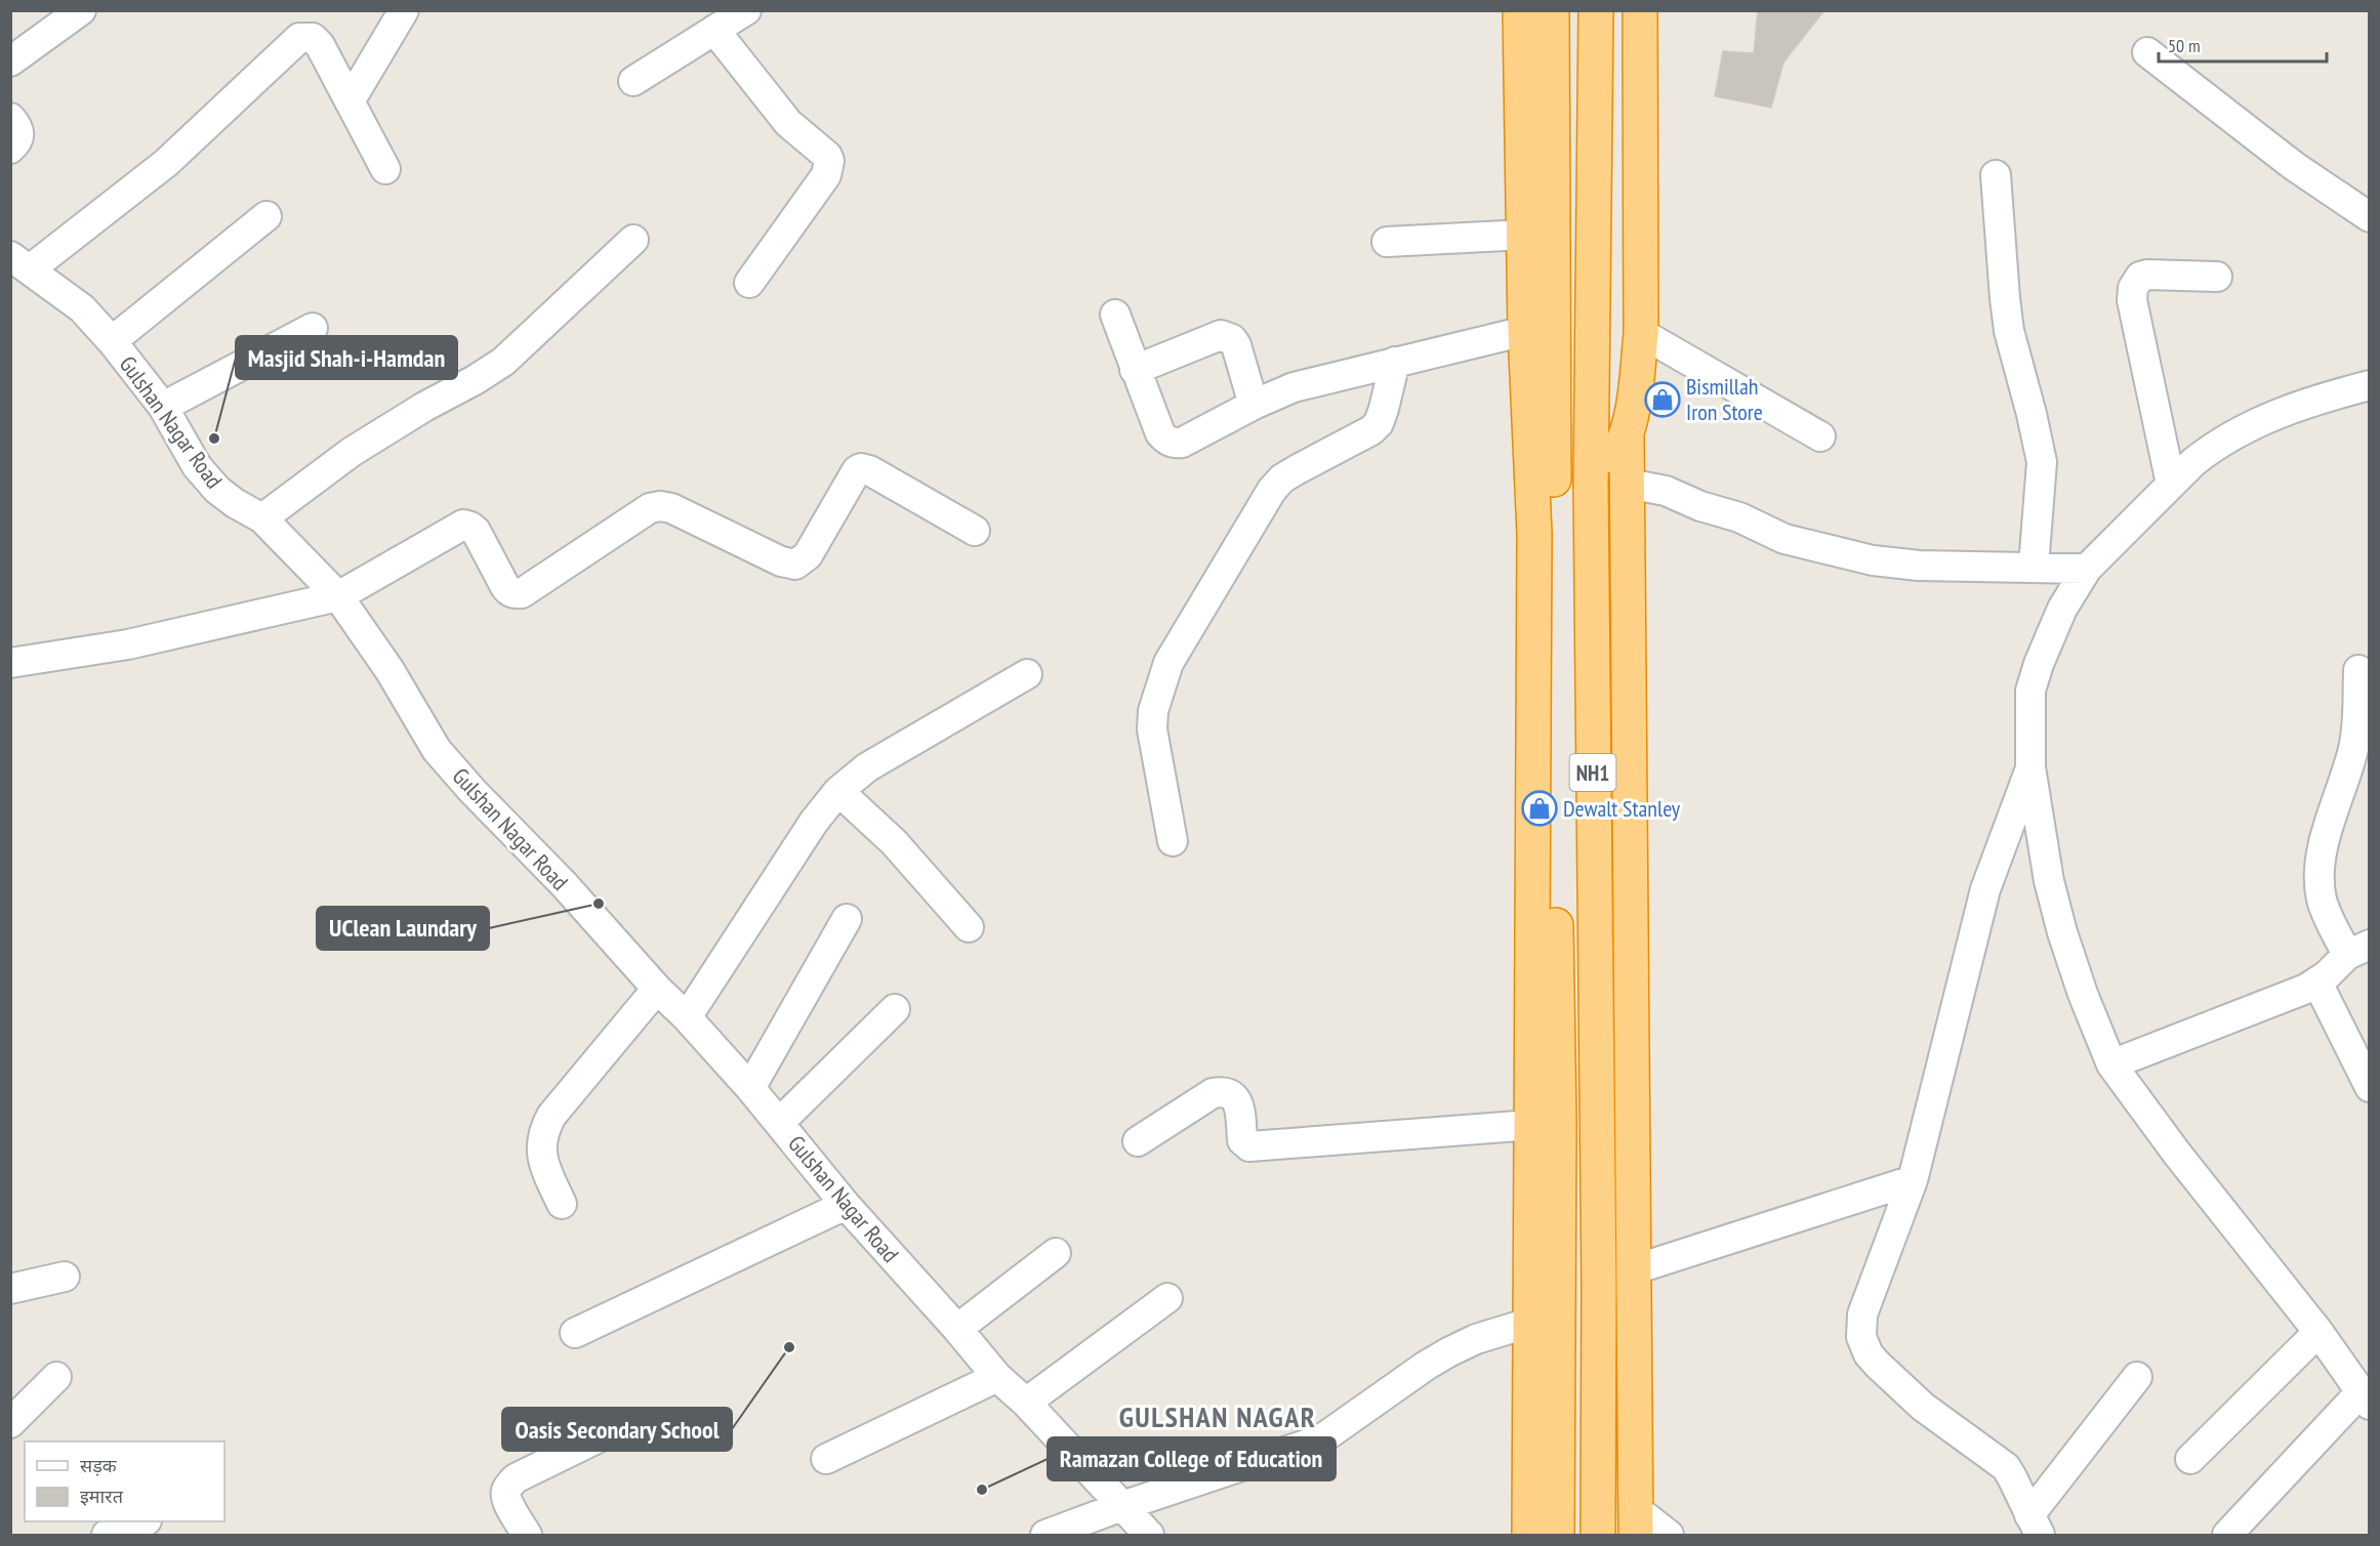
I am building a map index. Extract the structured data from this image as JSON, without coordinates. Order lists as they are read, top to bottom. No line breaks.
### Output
{"streets":{"highway":["NH1"],"street":["Gulshan Nagar Road"]},"districts":["GULSHAN NAGAR"],"places":{"shop":["Bismillah Iron Store","Dewalt Stanley"],"other":["Masjid Shah-i-Hamdan","UClean Laundary","Oasis Secondary School","Ramazan College of Education"]},"legend":["सड़क","इमारत"],"scale_bar":"50 m"}
